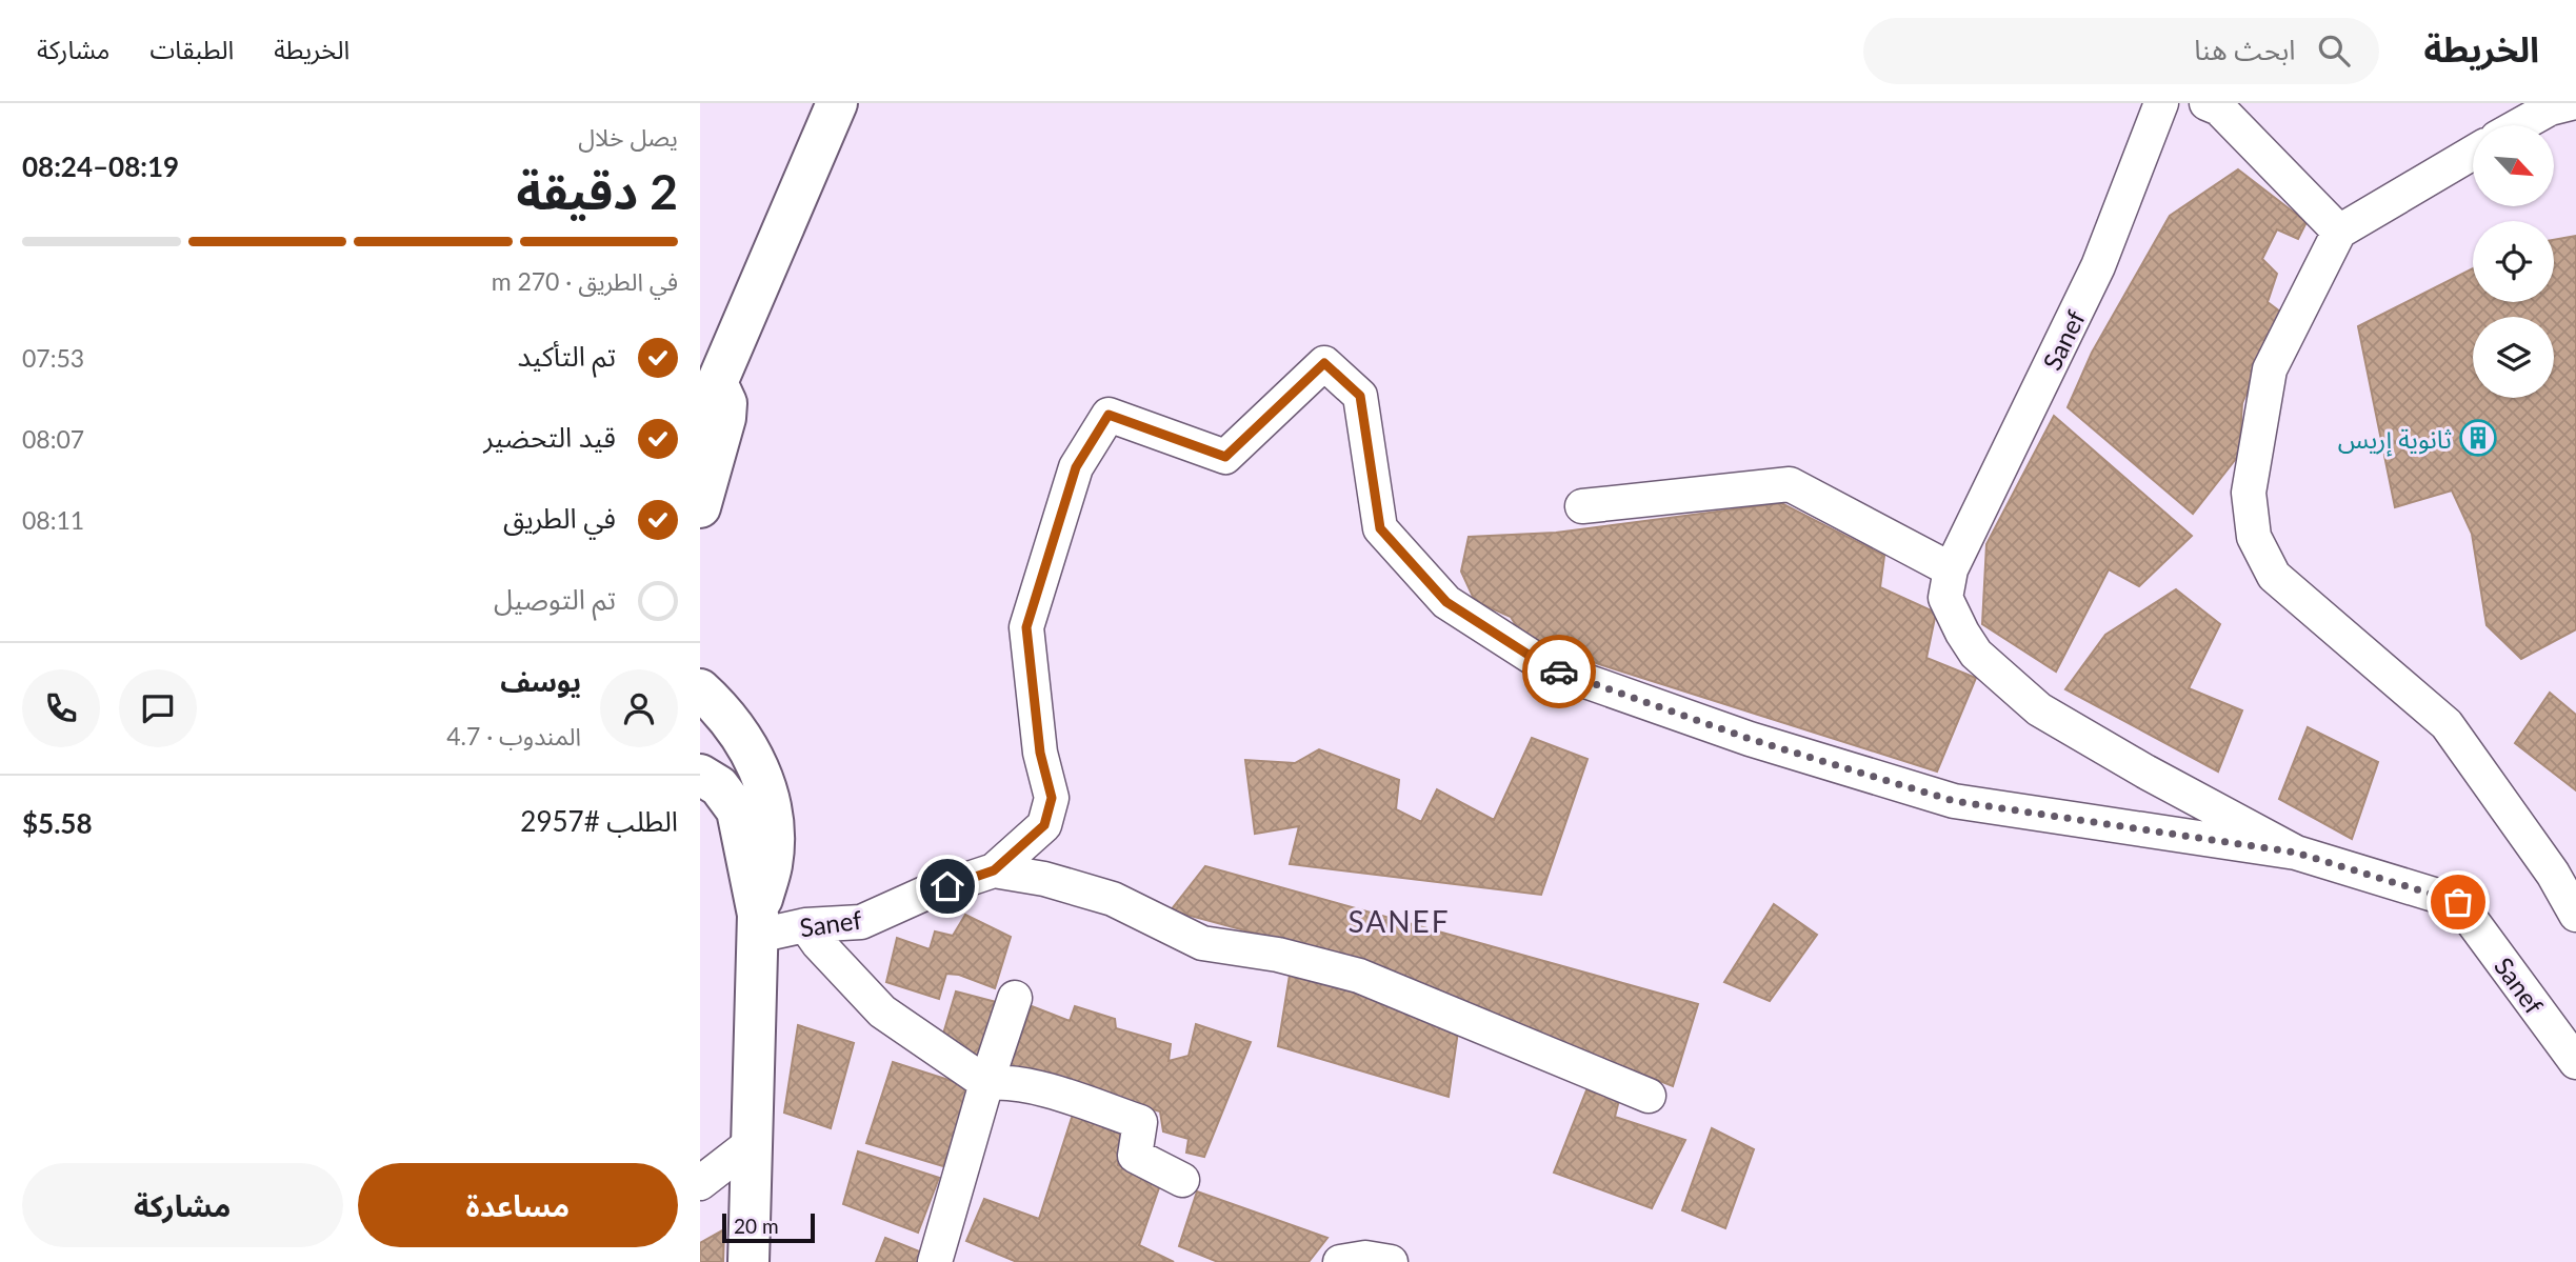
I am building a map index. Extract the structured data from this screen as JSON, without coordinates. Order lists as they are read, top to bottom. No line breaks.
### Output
{"streets":{"street":["Sanef"]},"districts":["SANEF"],"places":{"building":["ثانوية إريس"]},"scale_bar":"20 m","north":"bottom right","page":{"header":"الخريطة","search":"ابحث هنا","nav":["الخريطة","الطبقات","مشاركة"],"heading":["2 دقيقة","يصل خلال","08:19–08:24"],"panel":["يوسف","المندوب · 4.7","الطلب #2957","$5.58"],"bar":"في الطريق · 270 m","list":[["تم التأكيد","07:53"],["قيد التحضير","08:07"],["في الطريق","08:11"],"تم التوصيل"],"buttons":["مساعدة","مشاركة"],"scale":"20 m"}}
